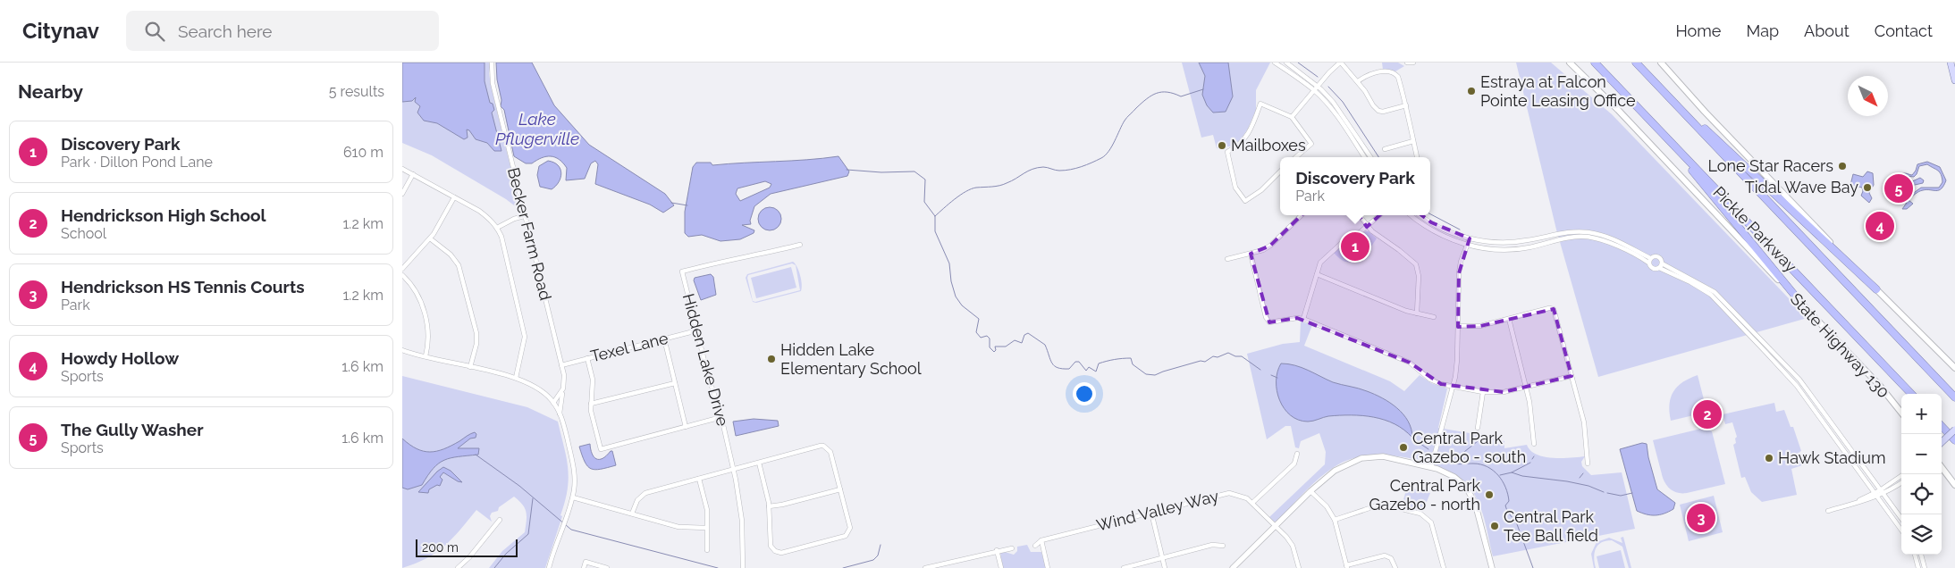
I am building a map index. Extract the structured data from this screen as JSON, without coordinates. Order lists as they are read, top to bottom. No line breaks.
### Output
{"streets":{"highway":["Pickle Parkway"],"main road":["State Highway 130"],"street":["Becker Farm Road","Texel Lane","Hidden Lake Drive","Wind Valley Way"]},"crossings":[["Becker Farm Road","Texel Lane"],["Texel Lane","Hidden Lake Drive"]],"water":["Lake Pflugerville"],"places":["Estraya at Falcon Pointe Leasing Office","Mailboxes","Lone Star Racers","Tidal Wave Bay","Hidden Lake Elementary School","Central Park Gazebo - south","Hawk Stadium","Central Park Gazebo - north","Central Park Tee Ball field"],"scale_bar":"200 m","north":"bottom right","page":{"header":"Citynav","search":"Search here","nav":["Home","Map","About","Contact"],"heading":["Nearby","5 results"],"list":[{"mark":"1","name":"Discovery Park","note":"Park · Dillon Pond Lane","value":"610 m"},{"mark":"2","name":"Hendrickson High School","note":"School","value":"1.2 km"},{"mark":"3","name":"Hendrickson HS Tennis Courts","note":"Park","value":"1.2 km"},{"mark":"4","name":"Howdy Hollow","note":"Sports","value":"1.6 km"},{"mark":"5","name":"The Gully Washer","note":"Sports","value":"1.6 km"}],"popup":["Discovery Park","Park"],"pins":["5","4","1","2","3"],"map_buttons":["+","−"],"scale":"200 m"}}
